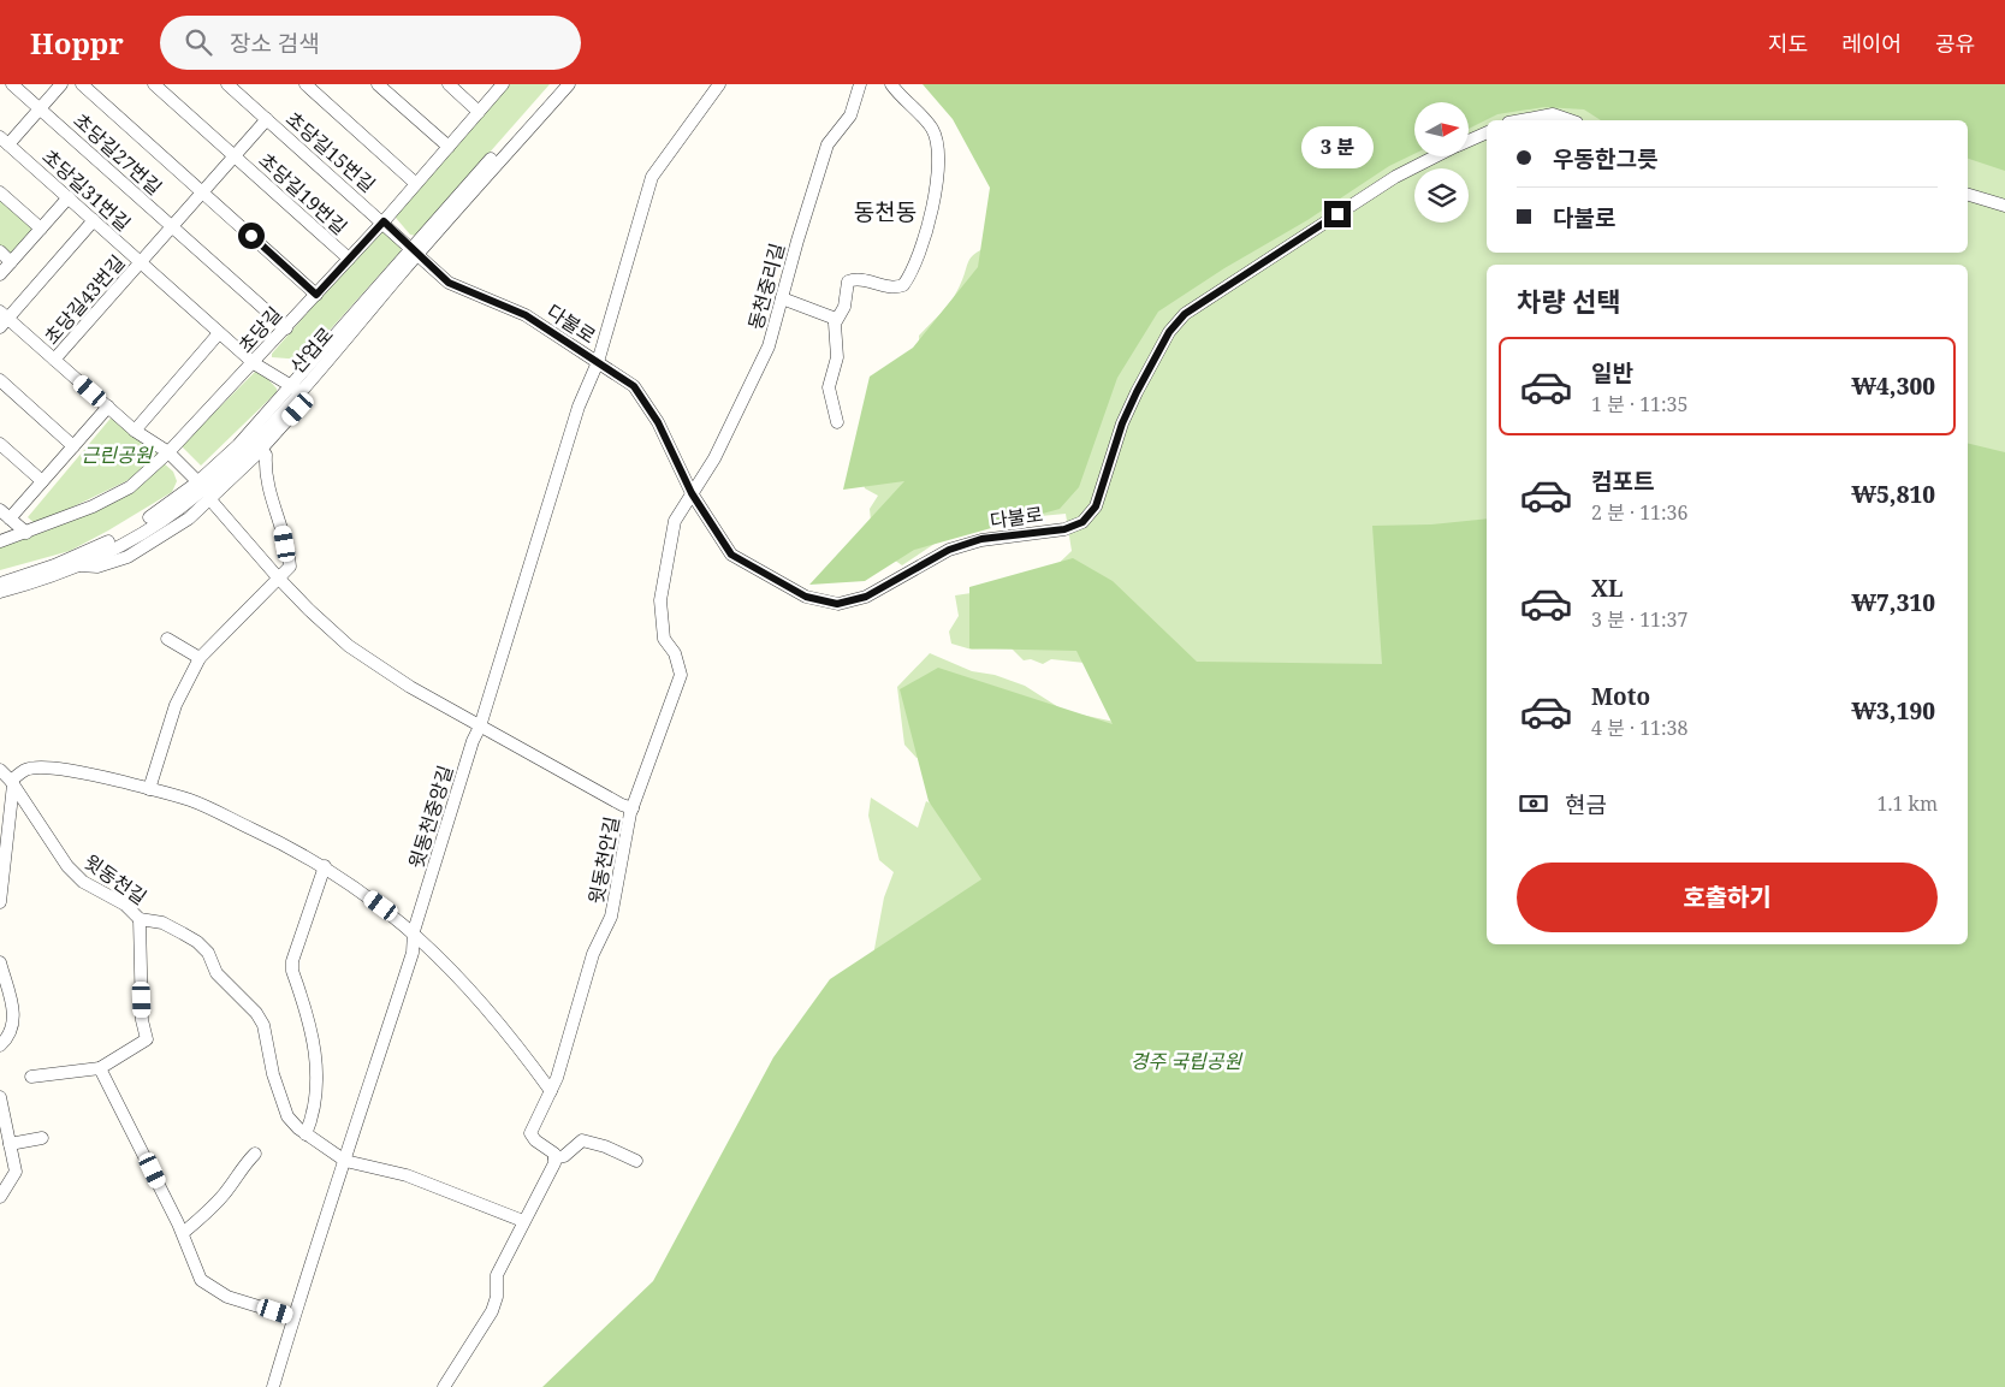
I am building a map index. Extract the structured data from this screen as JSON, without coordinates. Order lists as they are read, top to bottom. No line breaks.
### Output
{"streets":{"street":["초당길15번길","초당길27번길","초당길31번길","초당길19번길","동천중리길","초당길43번길","다불로","초당길","산업로","윗동천중앙길","윗동천안길","윗동천길"]},"crossings":[["초당길15번길","초당길19번길"],["초당길15번길","다불로"],["초당길15번길","초당길"],["초당길15번길","산업로"],["초당길27번길","초당길31번길"],["초당길27번길","초당길"],["초당길31번길","초당길43번길"],["초당길31번길","초당길"],["초당길31번길","산업로"],["초당길19번길","초당길"],["동천중리길","다불로"],["동천중리길","윗동천안길"],["초당길43번길","초당길"],["초당길43번길","산업로"],["초당길43번길","윗동천중앙길"],["초당길43번길","윗동천안길"],["다불로","산업로"],["다불로","윗동천중앙길"],["다불로","윗동천안길"],["윗동천중앙길","윗동천길"]],"districts":["동천동"],"parks":["근린공원","경주 국립공원"],"north":"right","page":{"header":"Hoppr","search":"장소 검색","nav":["지도","레이어","공유"],"banner":["우동한그릇","다불로"],"bubble":"3 분","heading":"차량 선택","list":[{"name":"일반","note":"1 분 · 11:35","value":"₩4,300"},{"name":"컴포트","note":"2 분 · 11:36","value":"₩5,810"},{"name":"XL","note":"3 분 · 11:37","value":"₩7,310"},{"name":"Moto","note":"4 분 · 11:38","value":"₩3,190"}],"pay":["현금","1.1 km"],"buttons":"호출하기"}}
